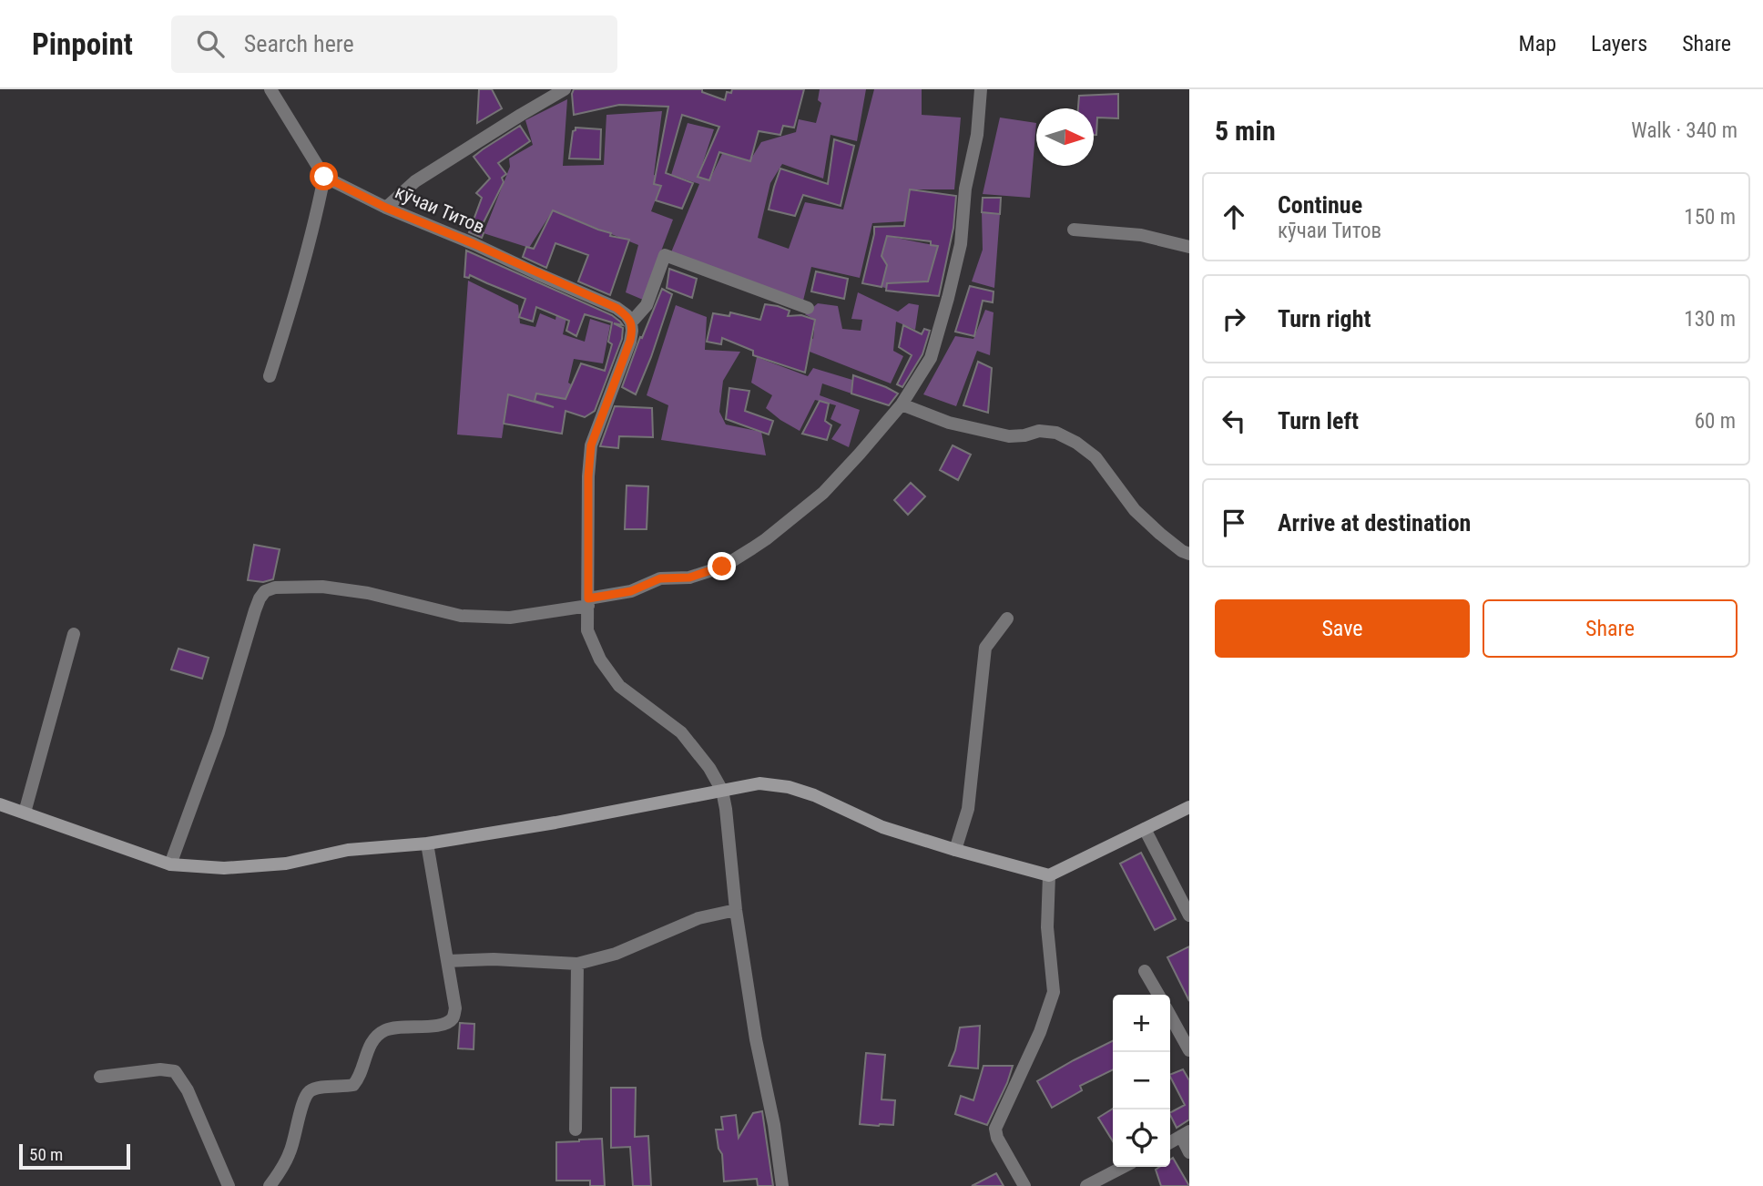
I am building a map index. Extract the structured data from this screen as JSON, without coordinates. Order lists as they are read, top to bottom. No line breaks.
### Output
{"streets":{"street":["кӯчаи Титов"]},"scale_bar":"50 m","north":"right","page":{"header":"Pinpoint","search":"Search here","nav":["Map","Layers","Share"],"heading":["5 min","Walk · 340 m"],"list":[["Continue","кӯчаи Титов","150 m"],["Turn right","130 m"],["Turn left","60 m"],"Arrive at destination"],"buttons":["Save","Share"],"map_buttons":["+","−"],"scale":"50 m"}}
